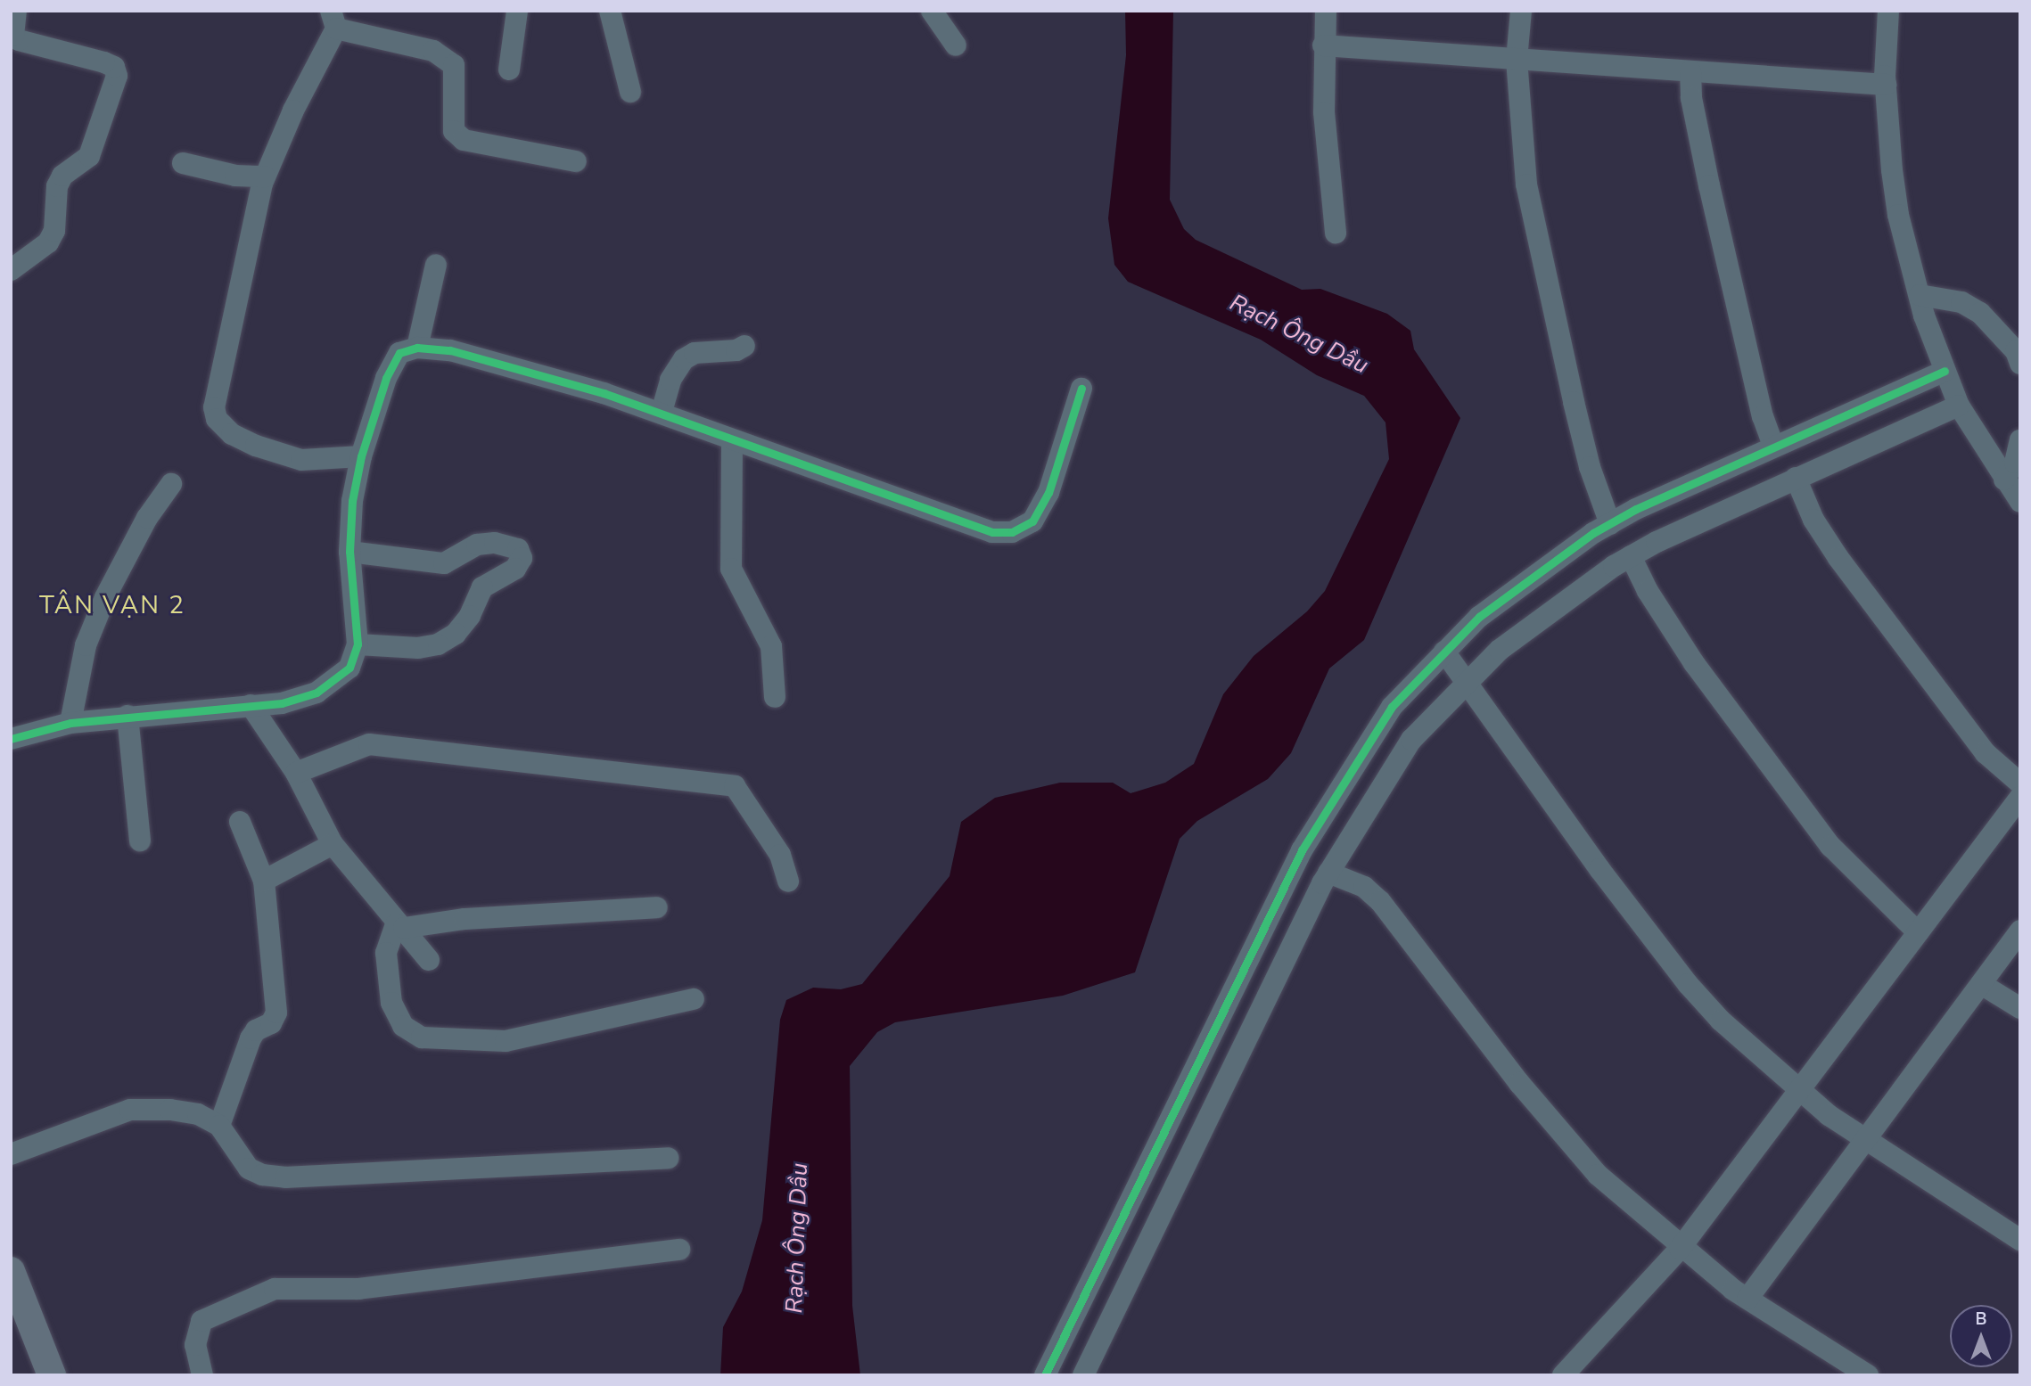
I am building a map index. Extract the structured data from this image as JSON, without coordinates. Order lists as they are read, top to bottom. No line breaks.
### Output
{"districts":["TÂN VẠN 2"],"water":["Rạch Ông Dầu"],"north":"top"}
